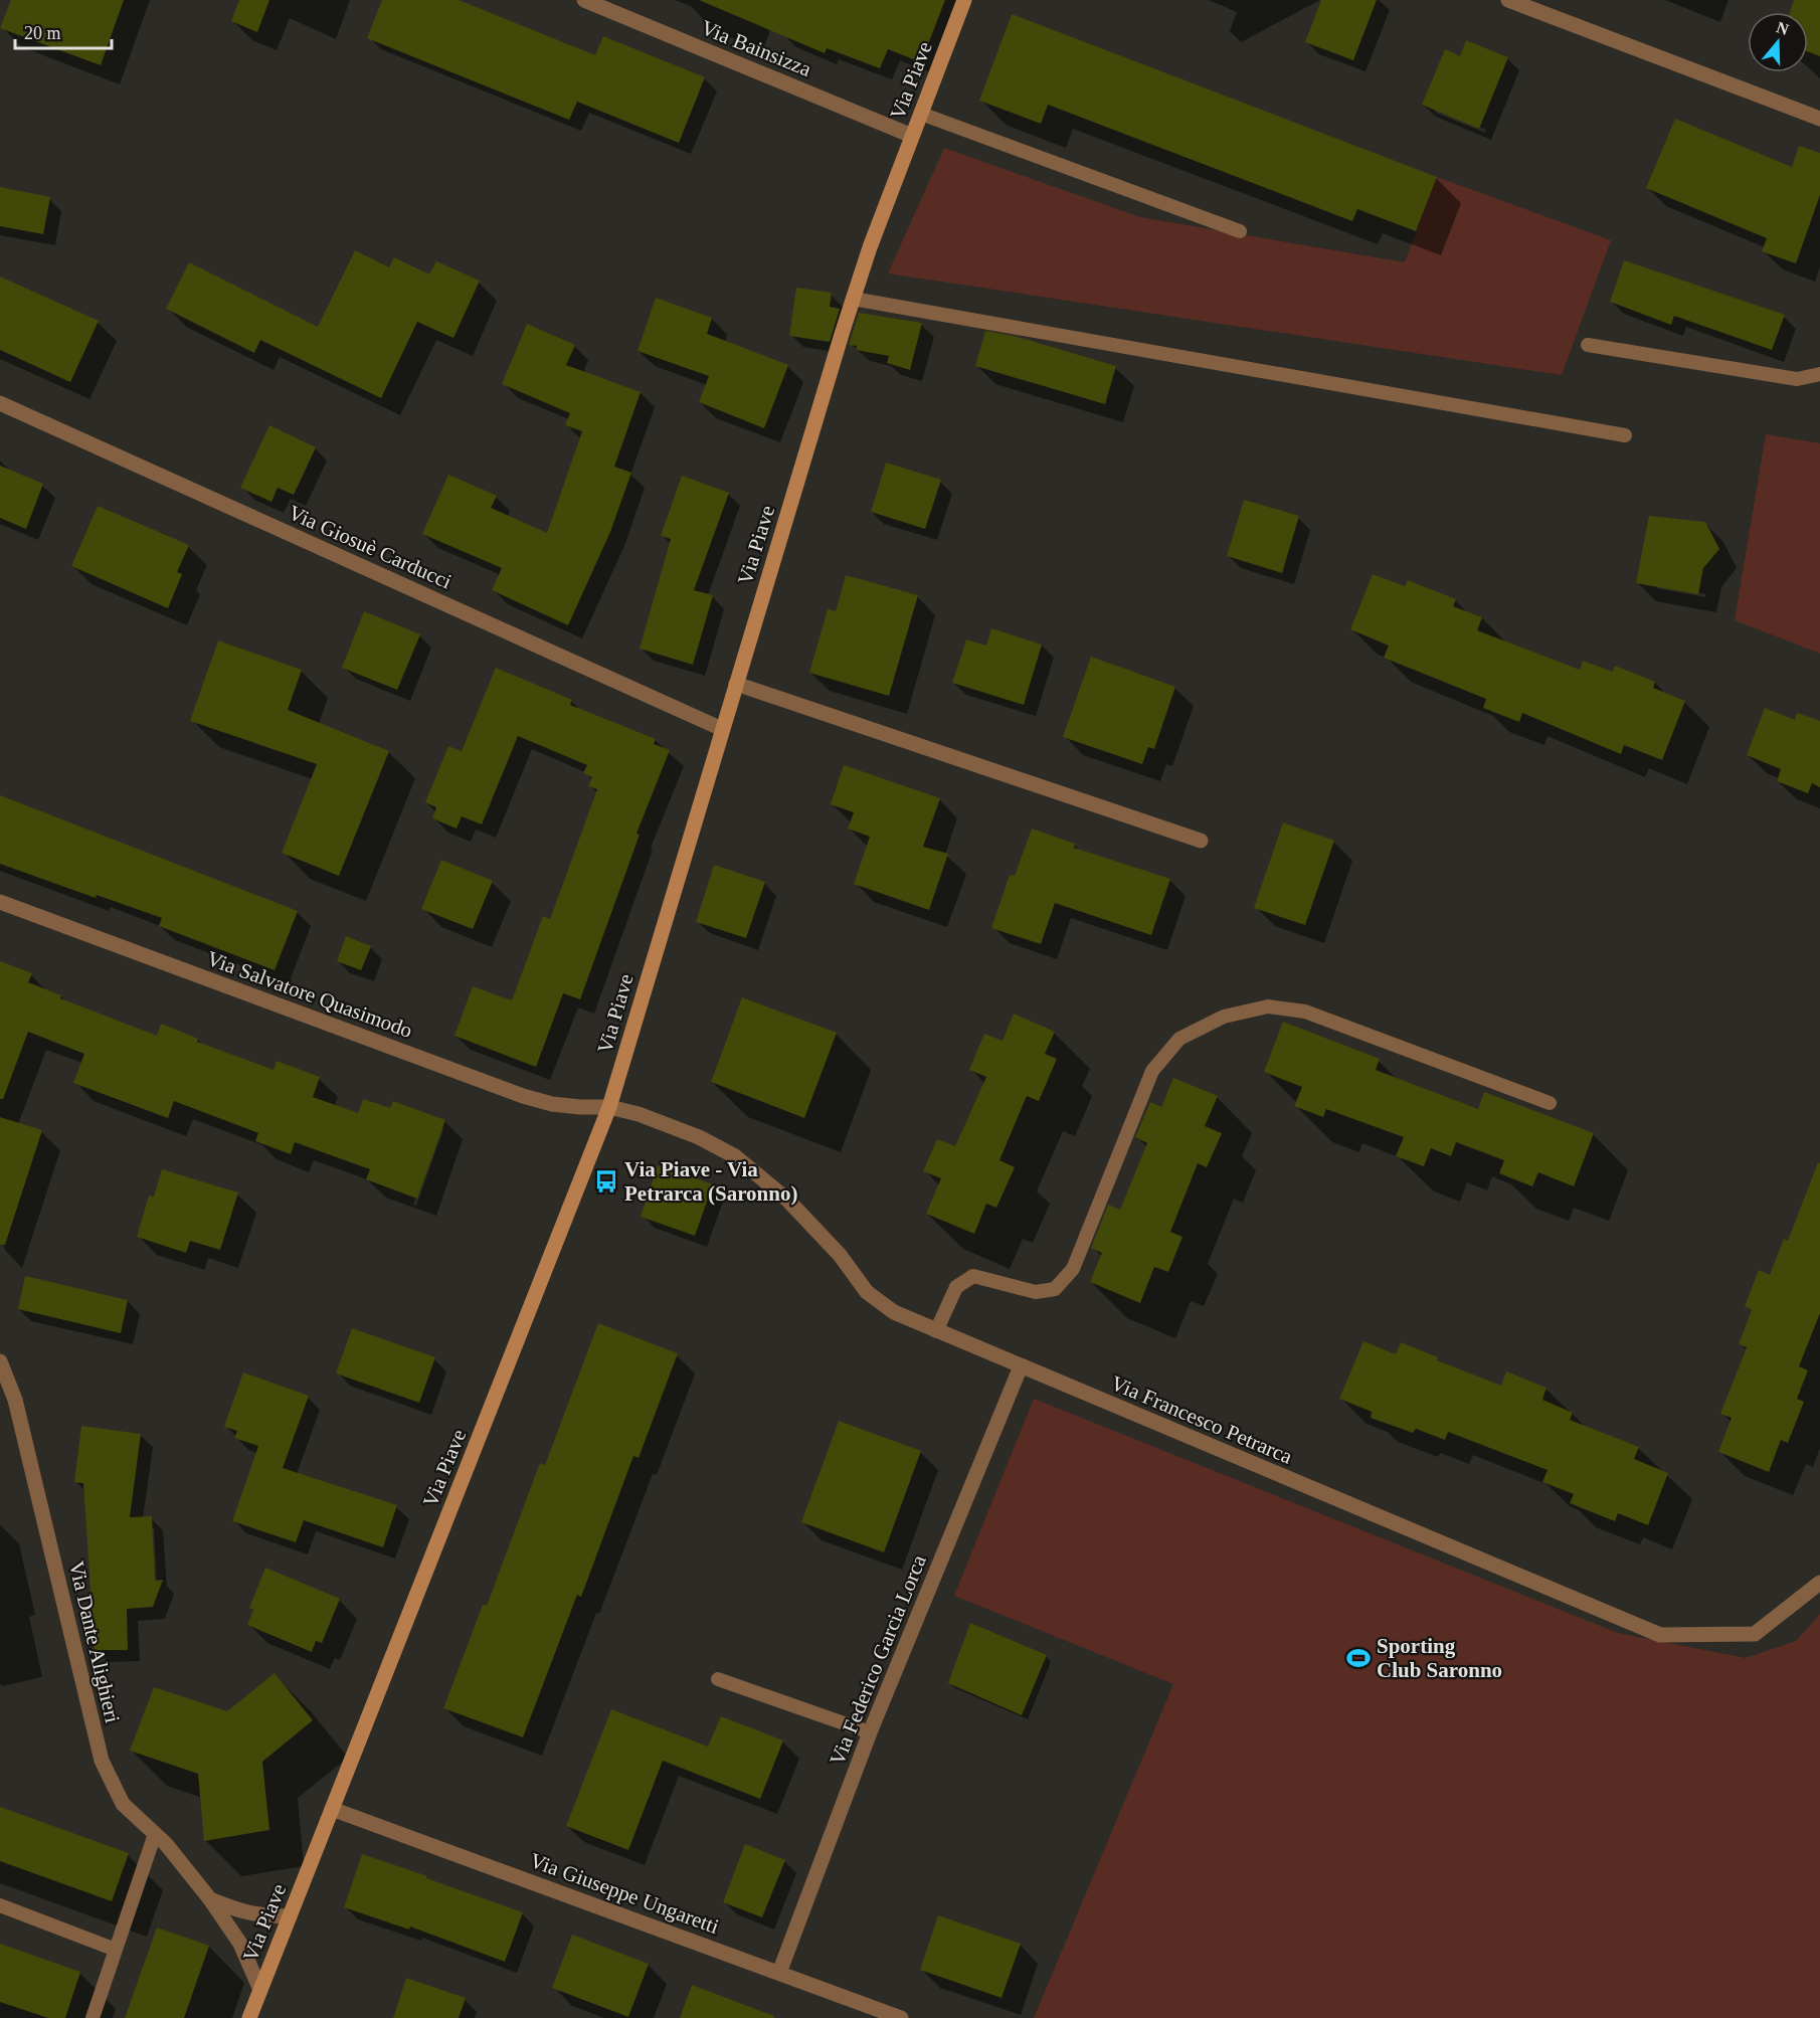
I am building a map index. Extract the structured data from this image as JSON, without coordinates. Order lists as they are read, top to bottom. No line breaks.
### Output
{"streets":{"street":["Via Bainsizza","Via Piave","Via Giosuè Carducci","Via Salvatore Quasimodo","Via Francesco Petrarca","Via Dante Alighieri","Via Federico Garcia Lorca","Via Giuseppe Ungaretti"]},"crossings":[["Via Bainsizza","Via Piave"],["Via Piave","Via Giosuè Carducci"],["Via Piave","Via Salvatore Quasimodo"],["Via Piave","Via Francesco Petrarca"],["Via Piave","Via Dante Alighieri"],["Via Piave","Via Giuseppe Ungaretti"],["Via Salvatore Quasimodo","Via Francesco Petrarca"],["Via Francesco Petrarca","Via Federico Garcia Lorca"],["Via Federico Garcia Lorca","Via Giuseppe Ungaretti"]],"places":{"bus stop":["Via Piave - Via Petrarca (Saronno)"],"sports":["Sporting Club Saronno"]},"scale_bar":"20 m","north":"top"}
